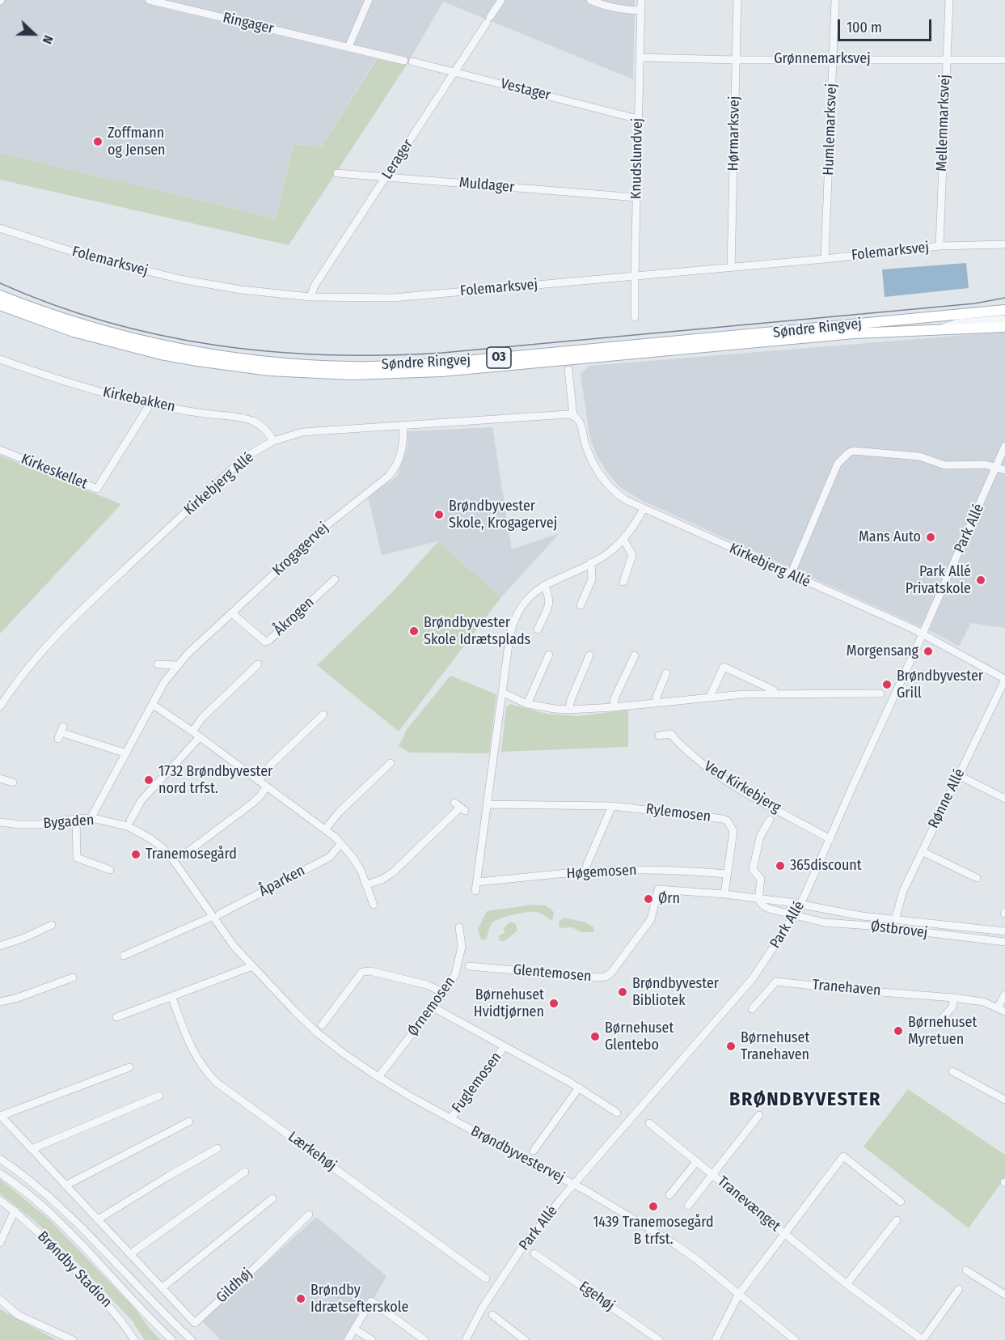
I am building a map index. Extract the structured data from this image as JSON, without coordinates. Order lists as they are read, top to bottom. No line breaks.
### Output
{"streets":{"main road":["Søndre Ringvej","O3"],"street":["Ringager","Grønnemarksvej","Vestager","Mellemmarksvej","Humlemarksvej","Hørmarksvej","Knudslundvej","Lerager","Muldager","Folemarksvej","Kirkebakken","Kirkeskellet","Kirkebjerg Allé","Park Allé","Krogagervej","Åkrogen","Ved Kirkebjerg","Rønne Allé","Rylemosen","Bygaden","Høgemosen","Åparken","Østbrovej","Glentemosen","Tranehaven","Ørnemosen","Fuglemosen","Lærkehøj","Brøndbyvestervej","Tranevænget","Brøndby Stadion","Gildhøj","Egehøj"]},"crossings":[["Grønnemarksvej","Mellemmarksvej"],["Grønnemarksvej","Humlemarksvej"],["Grønnemarksvej","Hørmarksvej"],["Grønnemarksvej","Knudslundvej"],["Vestager","Knudslundvej"],["Vestager","Lerager"],["Mellemmarksvej","Folemarksvej"],["Humlemarksvej","Folemarksvej"],["Hørmarksvej","Folemarksvej"],["Knudslundvej","Muldager"],["Knudslundvej","Folemarksvej"],["Lerager","Muldager"],["Lerager","Folemarksvej"],["Kirkebakken","Kirkeskellet"],["Kirkebakken","Kirkebjerg Allé"],["Kirkebjerg Allé","Park Allé"],["Kirkebjerg Allé","Krogagervej"],["Kirkebjerg Allé","Rønne Allé"],["Park Allé","Ved Kirkebjerg"],["Park Allé","Østbrovej"],["Park Allé","Glentemosen"],["Park Allé","Brøndbyvestervej"],["Krogagervej","Åkrogen"],["Krogagervej","Bygaden"],["Rønne Allé","Østbrovej"],["Rylemosen","Høgemosen"],["Rylemosen","Glentemosen"],["Bygaden","Åparken"],["Bygaden","Brøndbyvestervej"],["Østbrovej","Glentemosen"],["Ørnemosen","Fuglemosen"],["Ørnemosen","Brøndbyvestervej"],["Fuglemosen","Brøndbyvestervej"],["Brøndbyvestervej","Tranevænget"]],"districts":["BRØNDBYVESTER"],"places":["Zoffmann og Jensen","Brøndbyvester Skole, Krogagervej","Mans Auto","Park Allé Privatskole","Brøndbyvester Skole Idrætsplads","Morgensang","Brøndbyvester Grill","1732 Brøndbyvester nord trfst.","Tranemosegård","365discount","Ørn","Brøndbyvester Bibliotek","Børnehuset Hvidtjørnen","Børnehuset Myretuen","Børnehuset Glentebo","Børnehuset Tranehaven","1439 Tranemosegård B trfst.","Brøndby Idrætsefterskole"],"scale_bar":"100 m","north":"right"}
